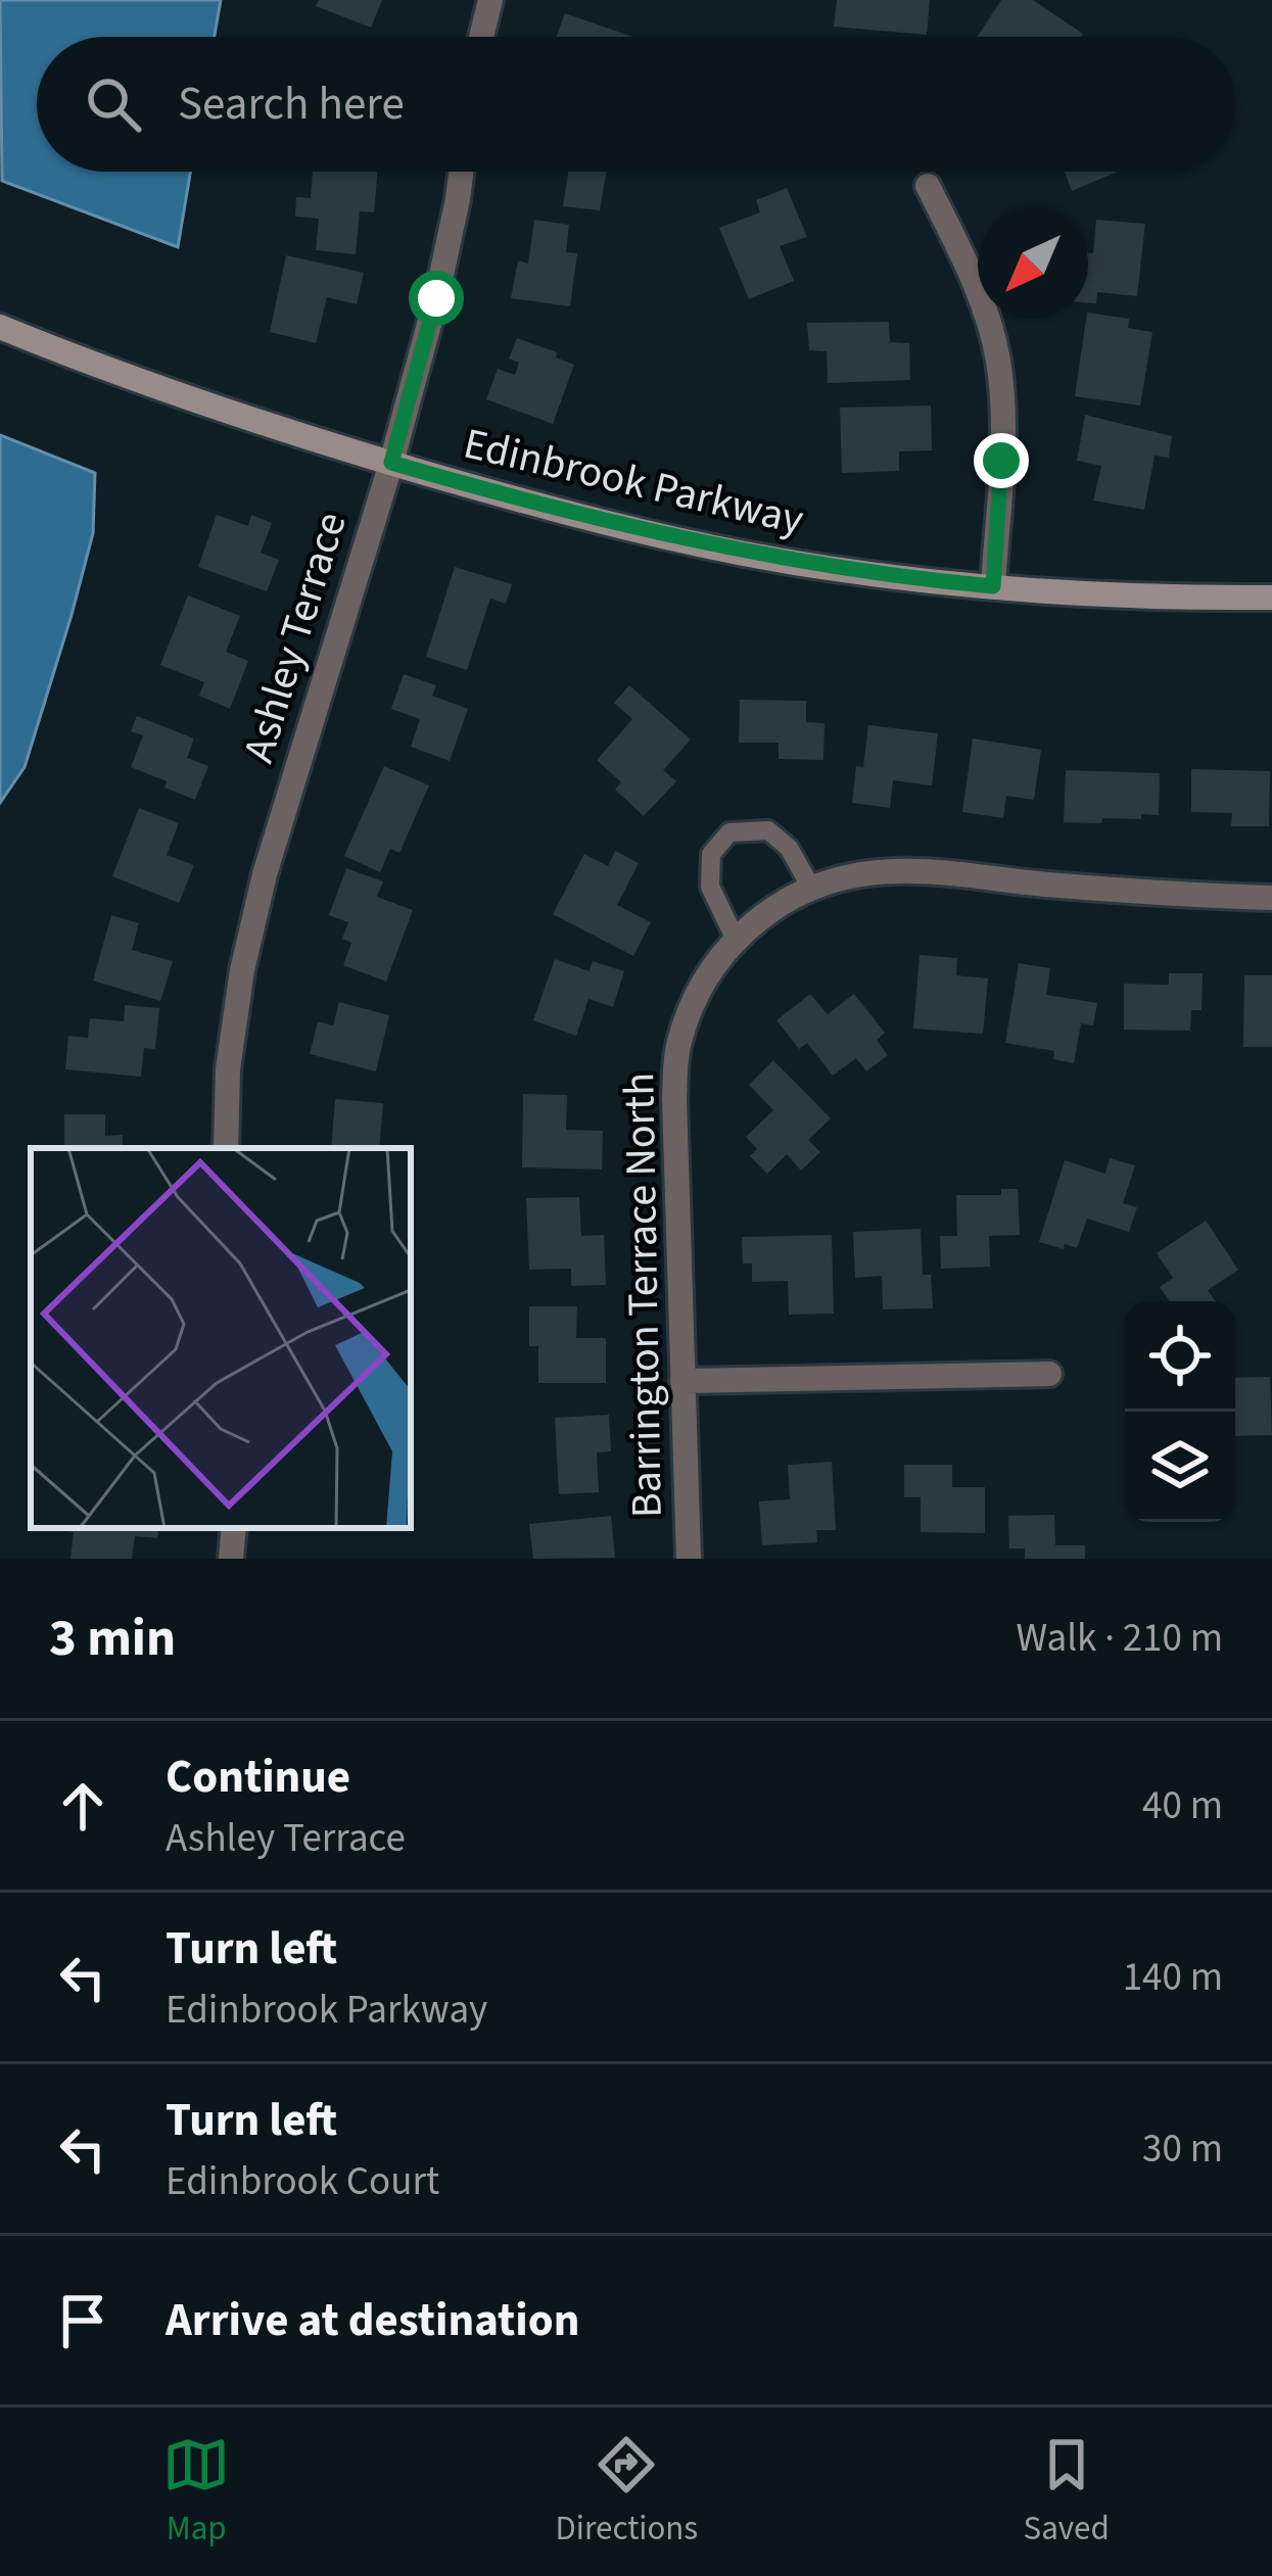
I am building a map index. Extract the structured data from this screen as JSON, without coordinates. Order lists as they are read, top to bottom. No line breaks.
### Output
{"streets":{"street":["Edinbrook Parkway","Ashley Terrace","Barrington Terrace North"]},"crossings":[["Edinbrook Parkway","Ashley Terrace"]],"north":"bottom left","page":{"search":"Search here","heading":["3 min","Walk · 210 m"],"list":[["Continue","Ashley Terrace","40 m"],["Turn left","Edinbrook Parkway","140 m"],["Turn left","Edinbrook Court","30 m"],"Arrive at destination"],"nav":["Map","Directions","Saved"]}}
